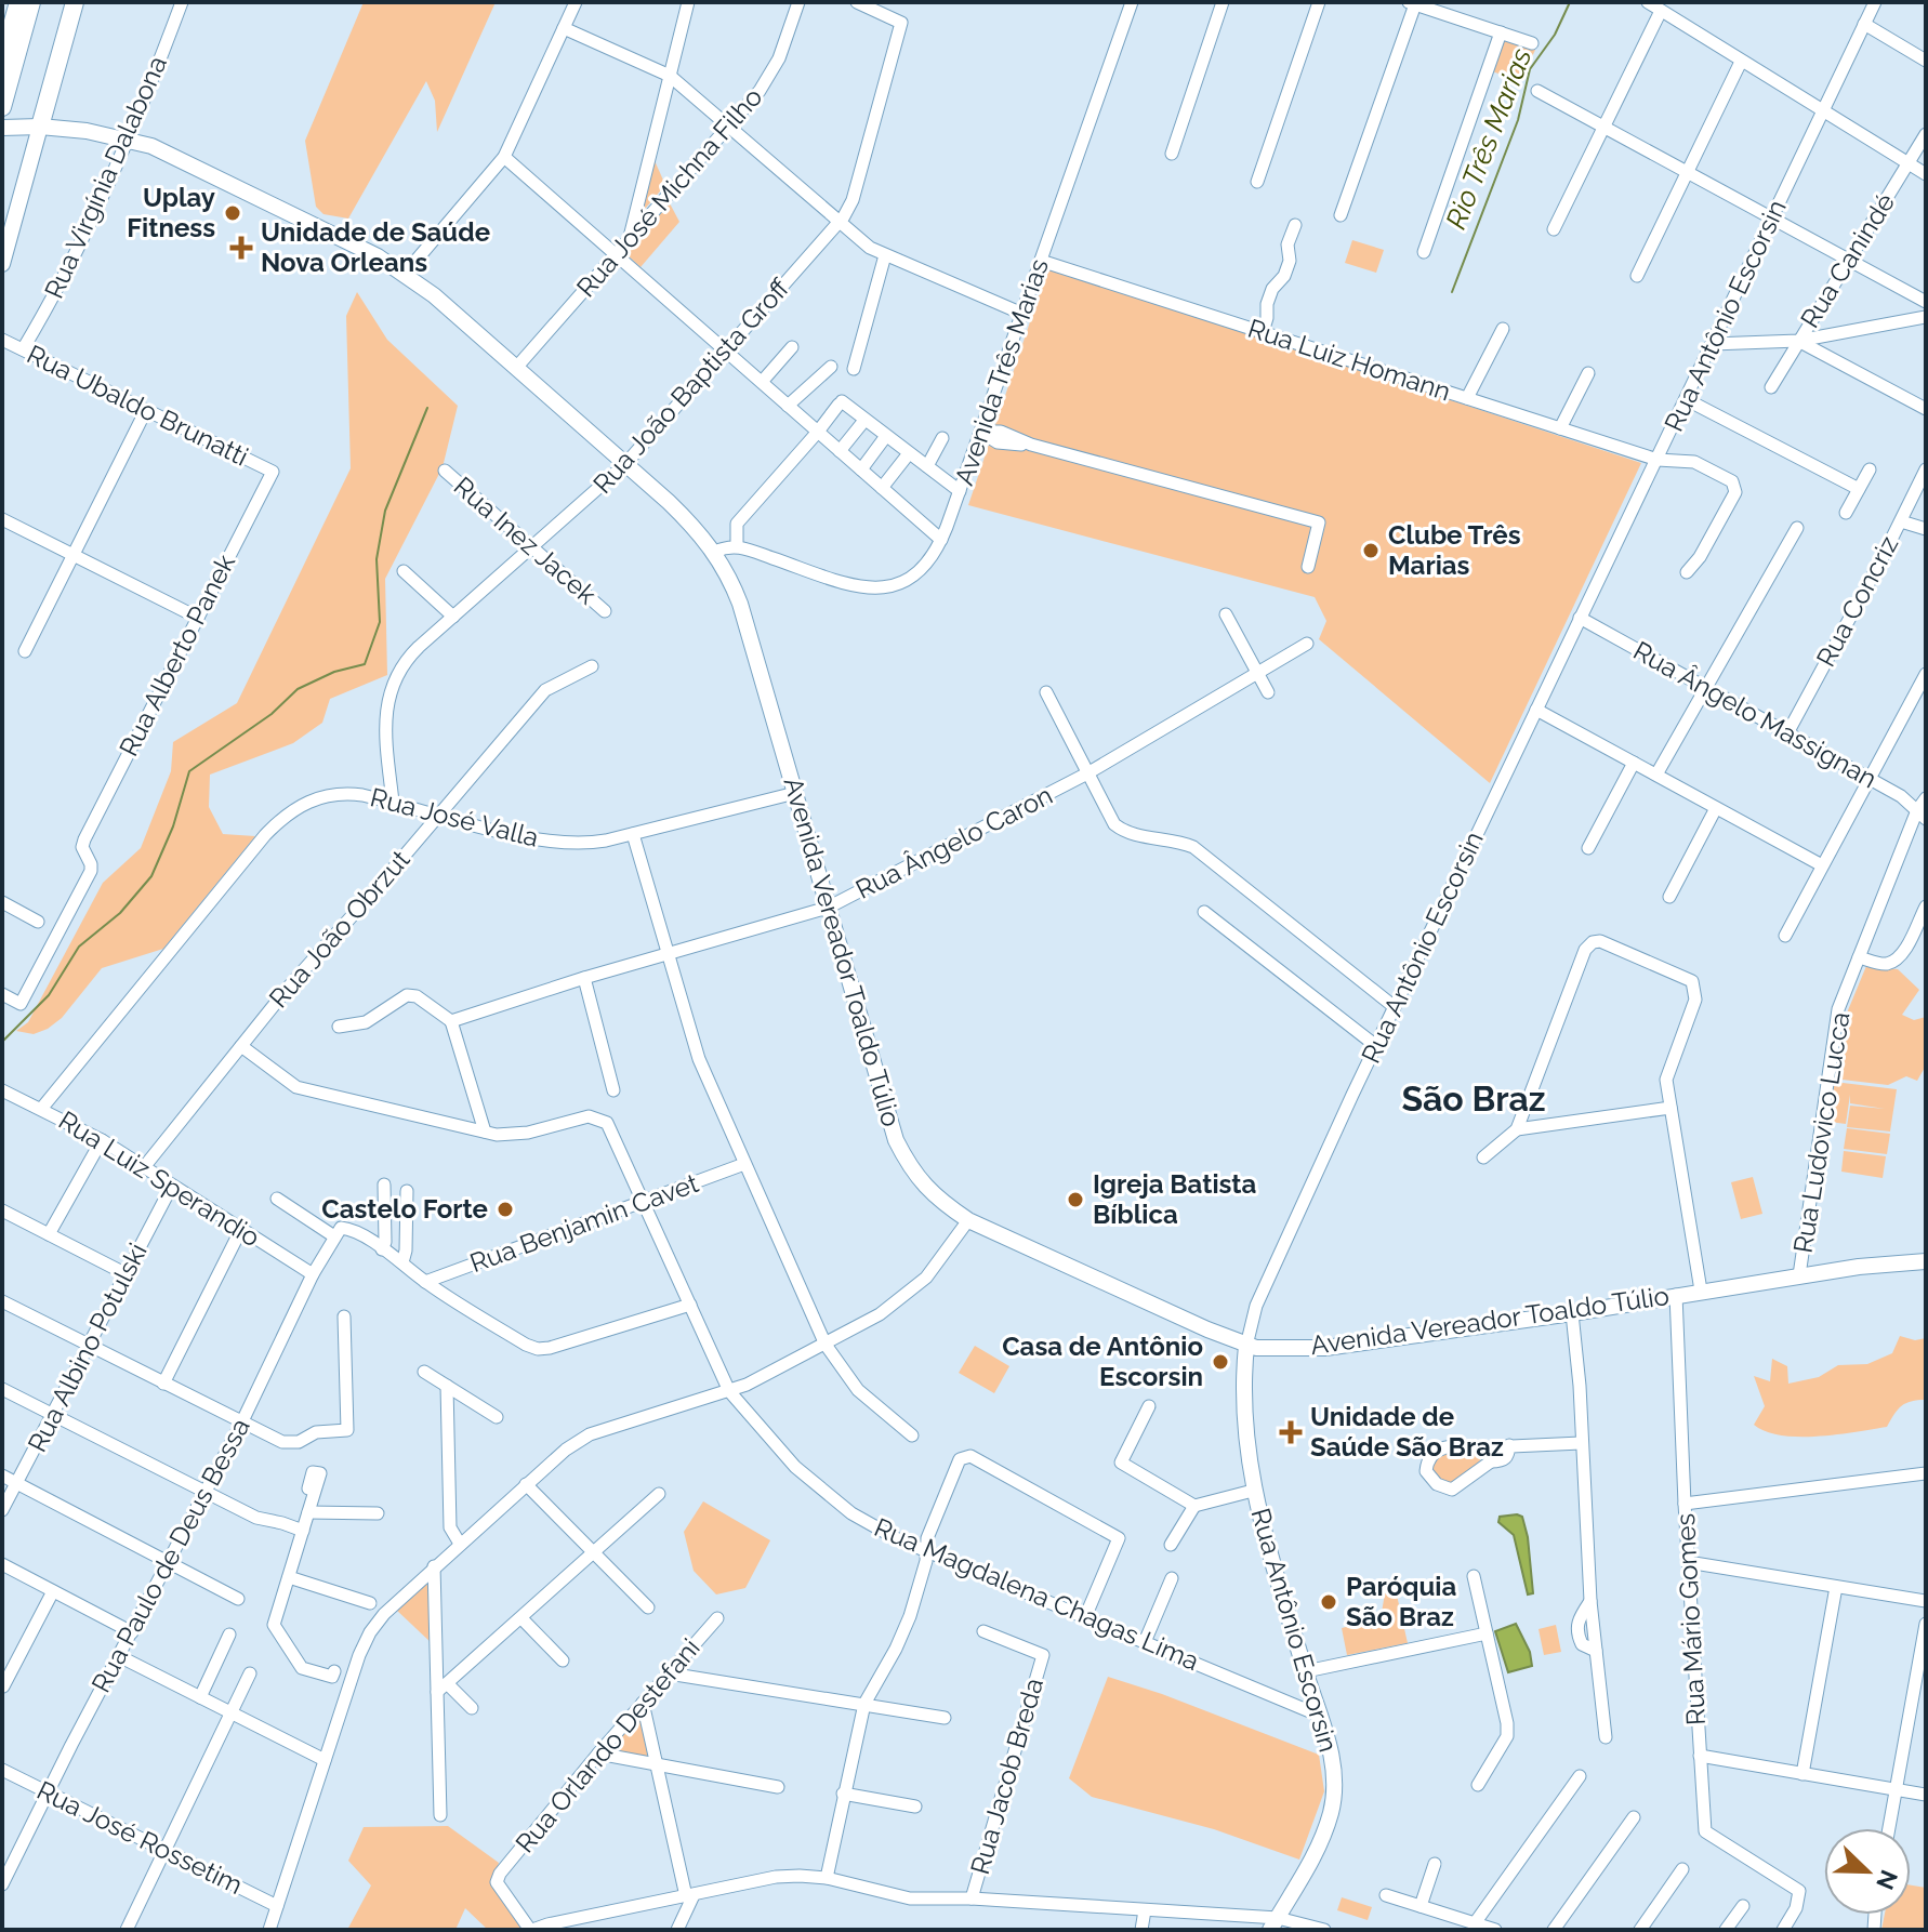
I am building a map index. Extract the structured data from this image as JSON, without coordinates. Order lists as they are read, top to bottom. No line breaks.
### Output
{"streets":{"main road":["Rua Antônio Escorsin","Avenida Vereador Toaldo Túlio"],"street":["Rua Virgínia Dalabona","Rua José Michna Filho","Rua Canindé","Rua Luiz Homann","Avenida Três Marias","Rua João Baptista Groff","Rua Ubaldo Brunatti","Rua Inez Jacek","Rua Concriz","Rua Alberto Panek","Rua Ângelo Massignan","Rua José Valla","Rua Ângelo Caron","Rua João Obrzut","Rua Ludovico Lucca","Rua Luiz Sperandio","Rua Benjamin Cavet","Rua Albino Potulski","Rua Paulo de Deus Bessa","Rua Magdalena Chagas Lima","Rua Mário Gomes","Rua Orlando Destefani","Rua Jacob Breda","Rua José Rossetim"]},"crossings":[["Rua Virgínia Dalabona","Rua Ubaldo Brunatti"],["Rua Virgínia Dalabona","Avenida Vereador Toaldo Túlio"],["Rua José Michna Filho","Avenida Vereador Toaldo Túlio"],["Rua Antônio Escorsin","Rua Luiz Homann"],["Rua Antônio Escorsin","Rua Ângelo Massignan"],["Rua Antônio Escorsin","Avenida Vereador Toaldo Túlio"],["Rua Antônio Escorsin","Rua Magdalena Chagas Lima"],["Rua Luiz Homann","Avenida Três Marias"],["Rua João Baptista Groff","Rua Inez Jacek"],["Rua João Baptista Groff","Rua José Valla"],["Rua João Baptista Groff","Avenida Vereador Toaldo Túlio"],["Rua Ubaldo Brunatti","Rua Alberto Panek"],["Rua Concriz","Rua Ângelo Massignan"],["Rua Ângelo Massignan","Rua Ludovico Lucca"],["Rua José Valla","Rua João Obrzut"],["Rua José Valla","Avenida Vereador Toaldo Túlio"],["Rua José Valla","Rua Luiz Sperandio"],["Rua Ângelo Caron","Avenida Vereador Toaldo Túlio"],["Rua João Obrzut","Rua Luiz Sperandio"],["Avenida Vereador Toaldo Túlio","Rua Ludovico Lucca"],["Avenida Vereador Toaldo Túlio","Rua Mário Gomes"],["Rua Luiz Sperandio","Rua Albino Potulski"],["Rua Luiz Sperandio","Rua Paulo de Deus Bessa"],["Rua Benjamin Cavet","Rua Magdalena Chagas Lima"],["Rua Paulo de Deus Bessa","Rua José Rossetim"]],"districts":["São Braz"],"water":["Rio Três Marias"],"places":{"other":["Uplay Fitness","Clube Três Marias","Igreja Batista Bíblica","Castelo Forte","Casa de Antônio Escorsin","Paróquia São Braz"],"health":["Unidade de Saúde Nova Orleans","Unidade de Saúde São Braz"]},"north":"bottom right"}
